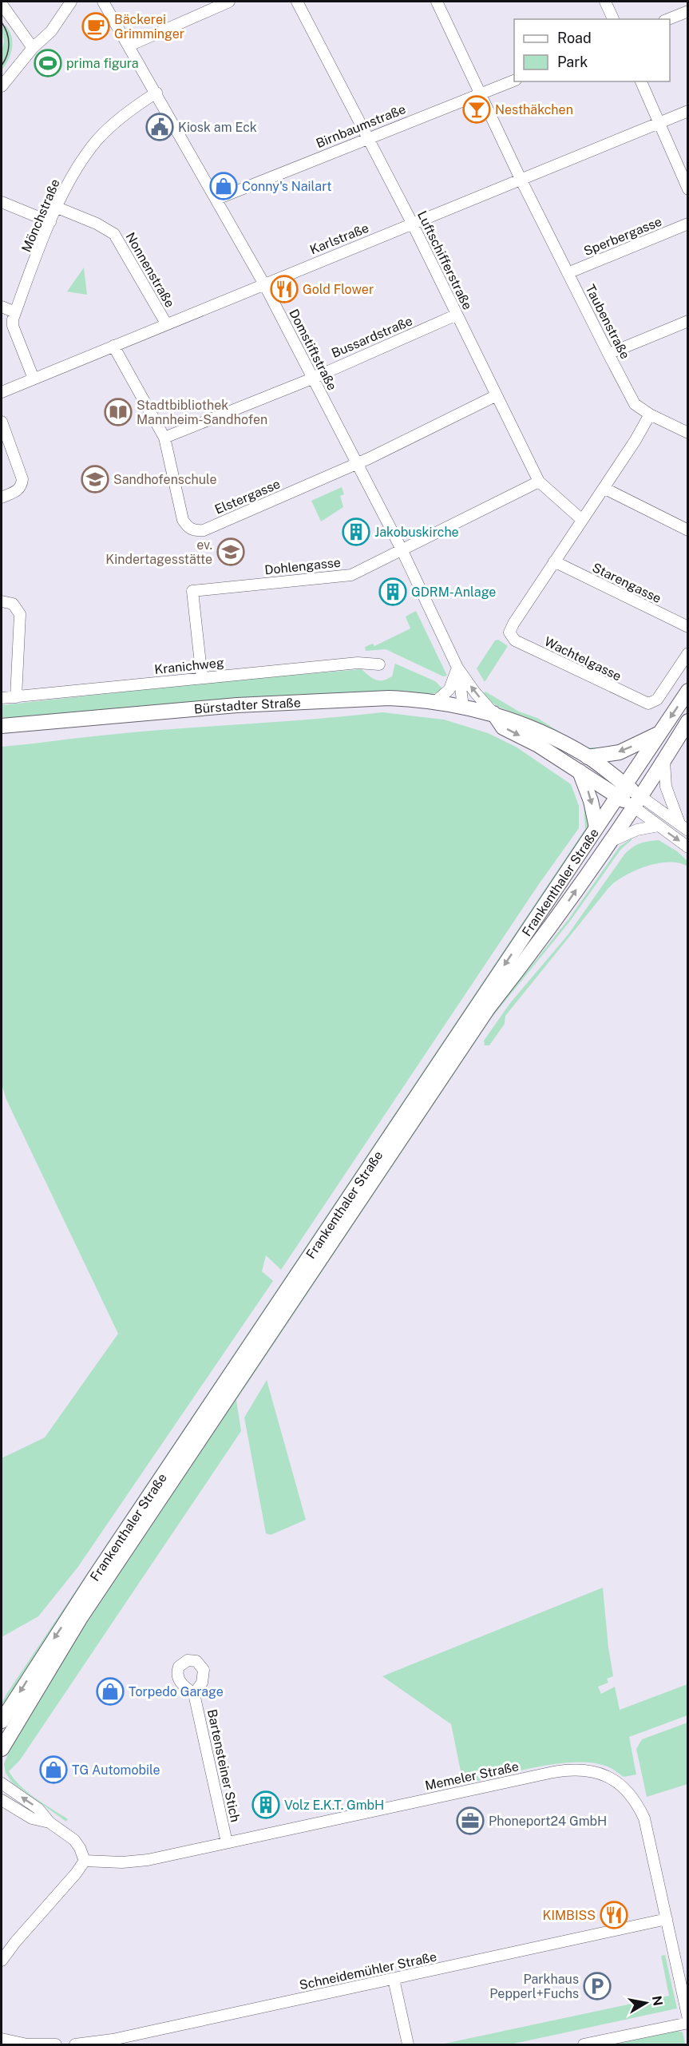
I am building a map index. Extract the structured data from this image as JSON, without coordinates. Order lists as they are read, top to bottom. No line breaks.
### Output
{"streets":{"main road":["Bürstadter Straße","Frankenthaler Straße"],"street":["Birnbaumstraße","Mönchstraße","Sperbergasse","Karlstraße","Luftschifferstraße","Nonnenstraße","Taubenstraße","Bussardstraße","Domstiftstraße","Elstergasse","Dohlengasse","Starengasse","Wachtelgasse","Kranichweg","Bartensteiner Stich","Memeler Straße","Schneidemühler Straße"]},"crossings":[["Birnbaumstraße","Luftschifferstraße"],["Birnbaumstraße","Taubenstraße"],["Birnbaumstraße","Domstiftstraße"],["Mönchstraße","Karlstraße"],["Mönchstraße","Nonnenstraße"],["Mönchstraße","Domstiftstraße"],["Sperbergasse","Taubenstraße"],["Karlstraße","Luftschifferstraße"],["Karlstraße","Nonnenstraße"],["Karlstraße","Taubenstraße"],["Karlstraße","Domstiftstraße"],["Karlstraße","Elstergasse"],["Luftschifferstraße","Bussardstraße"],["Luftschifferstraße","Elstergasse"],["Luftschifferstraße","Dohlengasse"],["Bussardstraße","Domstiftstraße"],["Bussardstraße","Elstergasse"],["Domstiftstraße","Elstergasse"],["Domstiftstraße","Dohlengasse"],["Dohlengasse","Kranichweg"],["Starengasse","Wachtelgasse"],["Bürstadter Straße","Frankenthaler Straße"],["Bartensteiner Stich","Memeler Straße"],["Memeler Straße","Schneidemühler Straße"]],"places":{"cafe":["Bäckerei Grimminger"],"sports":["prima figura"],"bar":["Nesthäkchen"],"public building":["Kiosk am Eck"],"shop":["Conny's Nailart","Torpedo Garage","TG Automobile"],"restaurant":["Gold Flower","KIMBISS"],"library":["Stadtbibliothek Mannheim-Sandhofen"],"school or university":["Sandhofenschule","ev. Kindertagesstätte"],"building":["Jakobuskirche","GDRM-Anlage","Volz E.K.T. GmbH"],"office":["Phoneport24 GmbH"],"parking":["Parkhaus Pepperl+Fuchs"]},"legend":["Road","Park"],"north":"right"}
